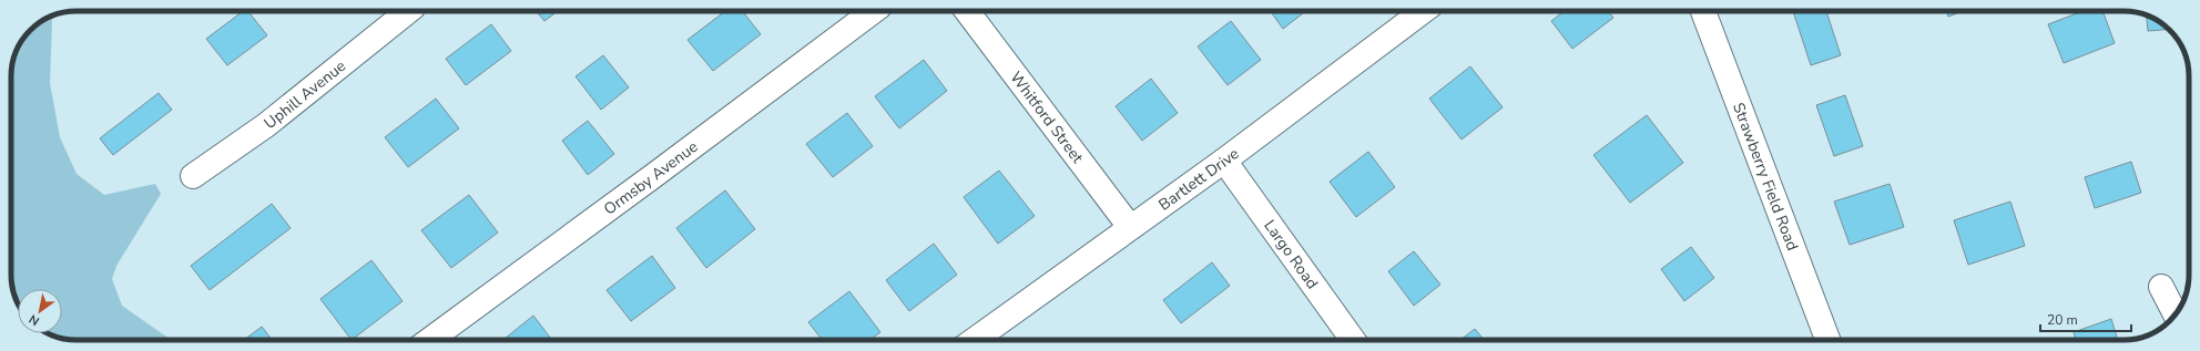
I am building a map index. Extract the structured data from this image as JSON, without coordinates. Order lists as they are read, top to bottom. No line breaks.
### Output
{"streets":{"street":["Uphill Avenue","Whitford Street","Strawberry Field Road","Ormsby Avenue","Bartlett Drive","Largo Road"]},"crossings":[["Whitford Street","Bartlett Drive"],["Bartlett Drive","Largo Road"]],"scale_bar":"20 m","north":"bottom left"}
